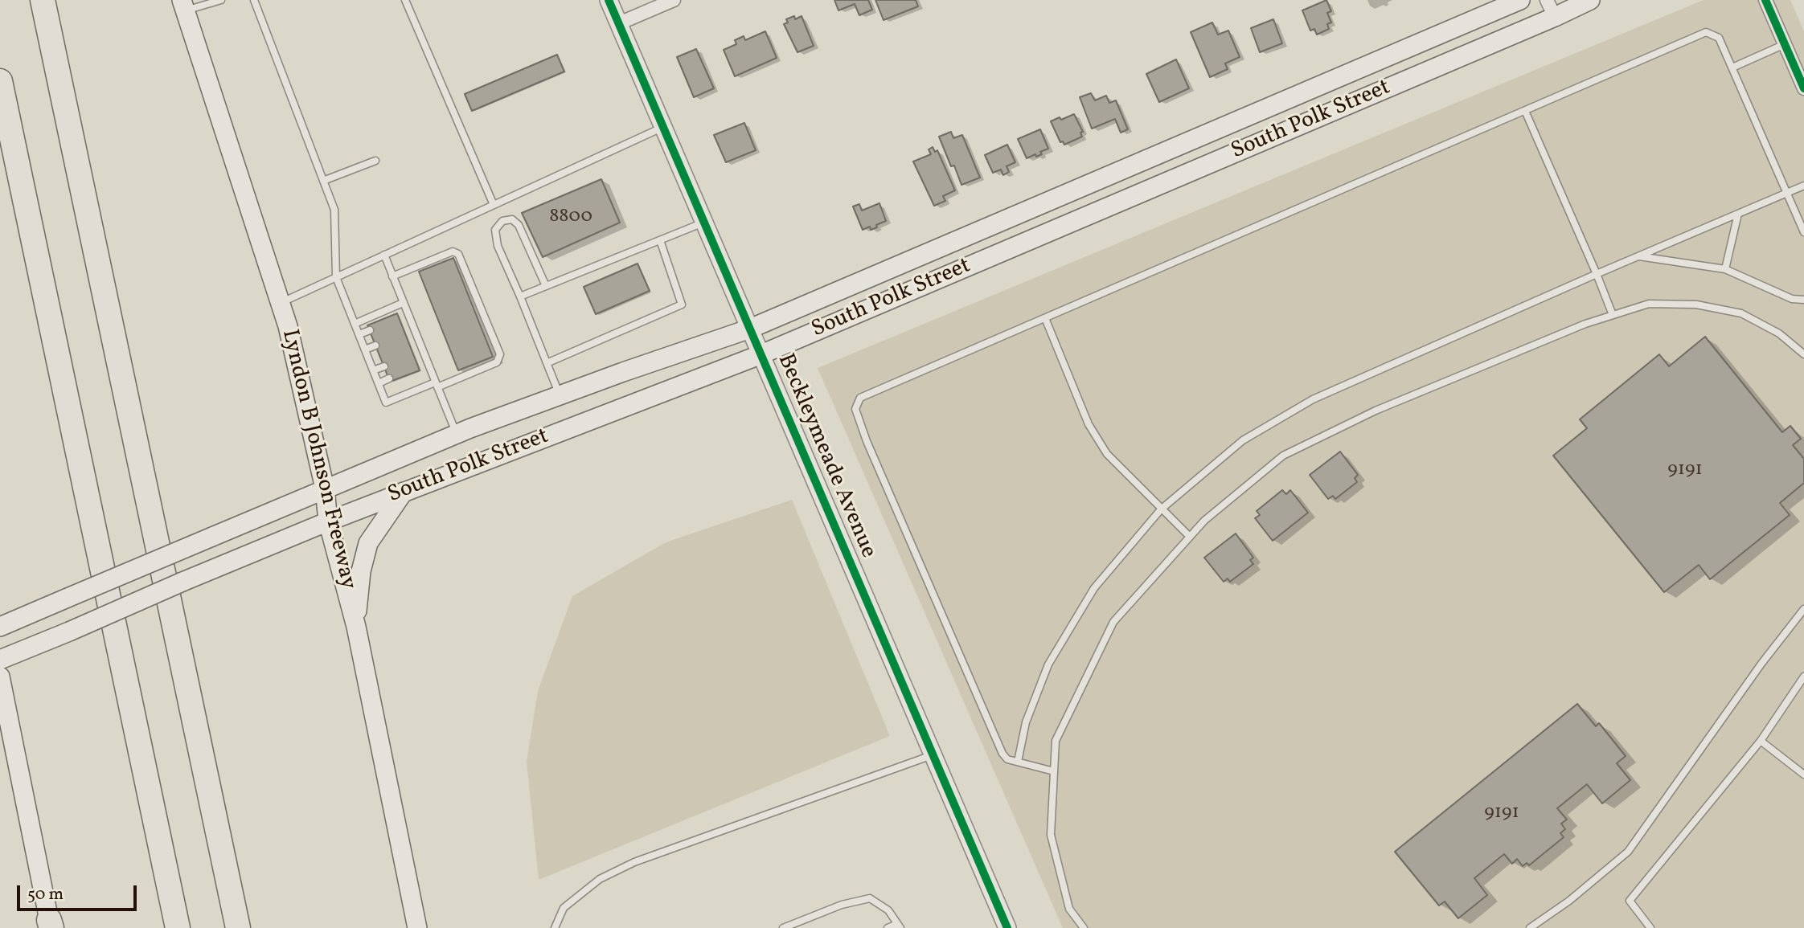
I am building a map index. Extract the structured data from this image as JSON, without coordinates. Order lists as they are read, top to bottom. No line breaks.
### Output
{"streets":{"main road":["South Polk Street","Lyndon B Johnson Freeway"],"street":["Beckleymeade Avenue"]},"crossings":[["South Polk Street","Beckleymeade Avenue"],["South Polk Street","Lyndon B Johnson Freeway"]],"house_numbers":["8800","9191","9191"],"scale_bar":"50 m"}
